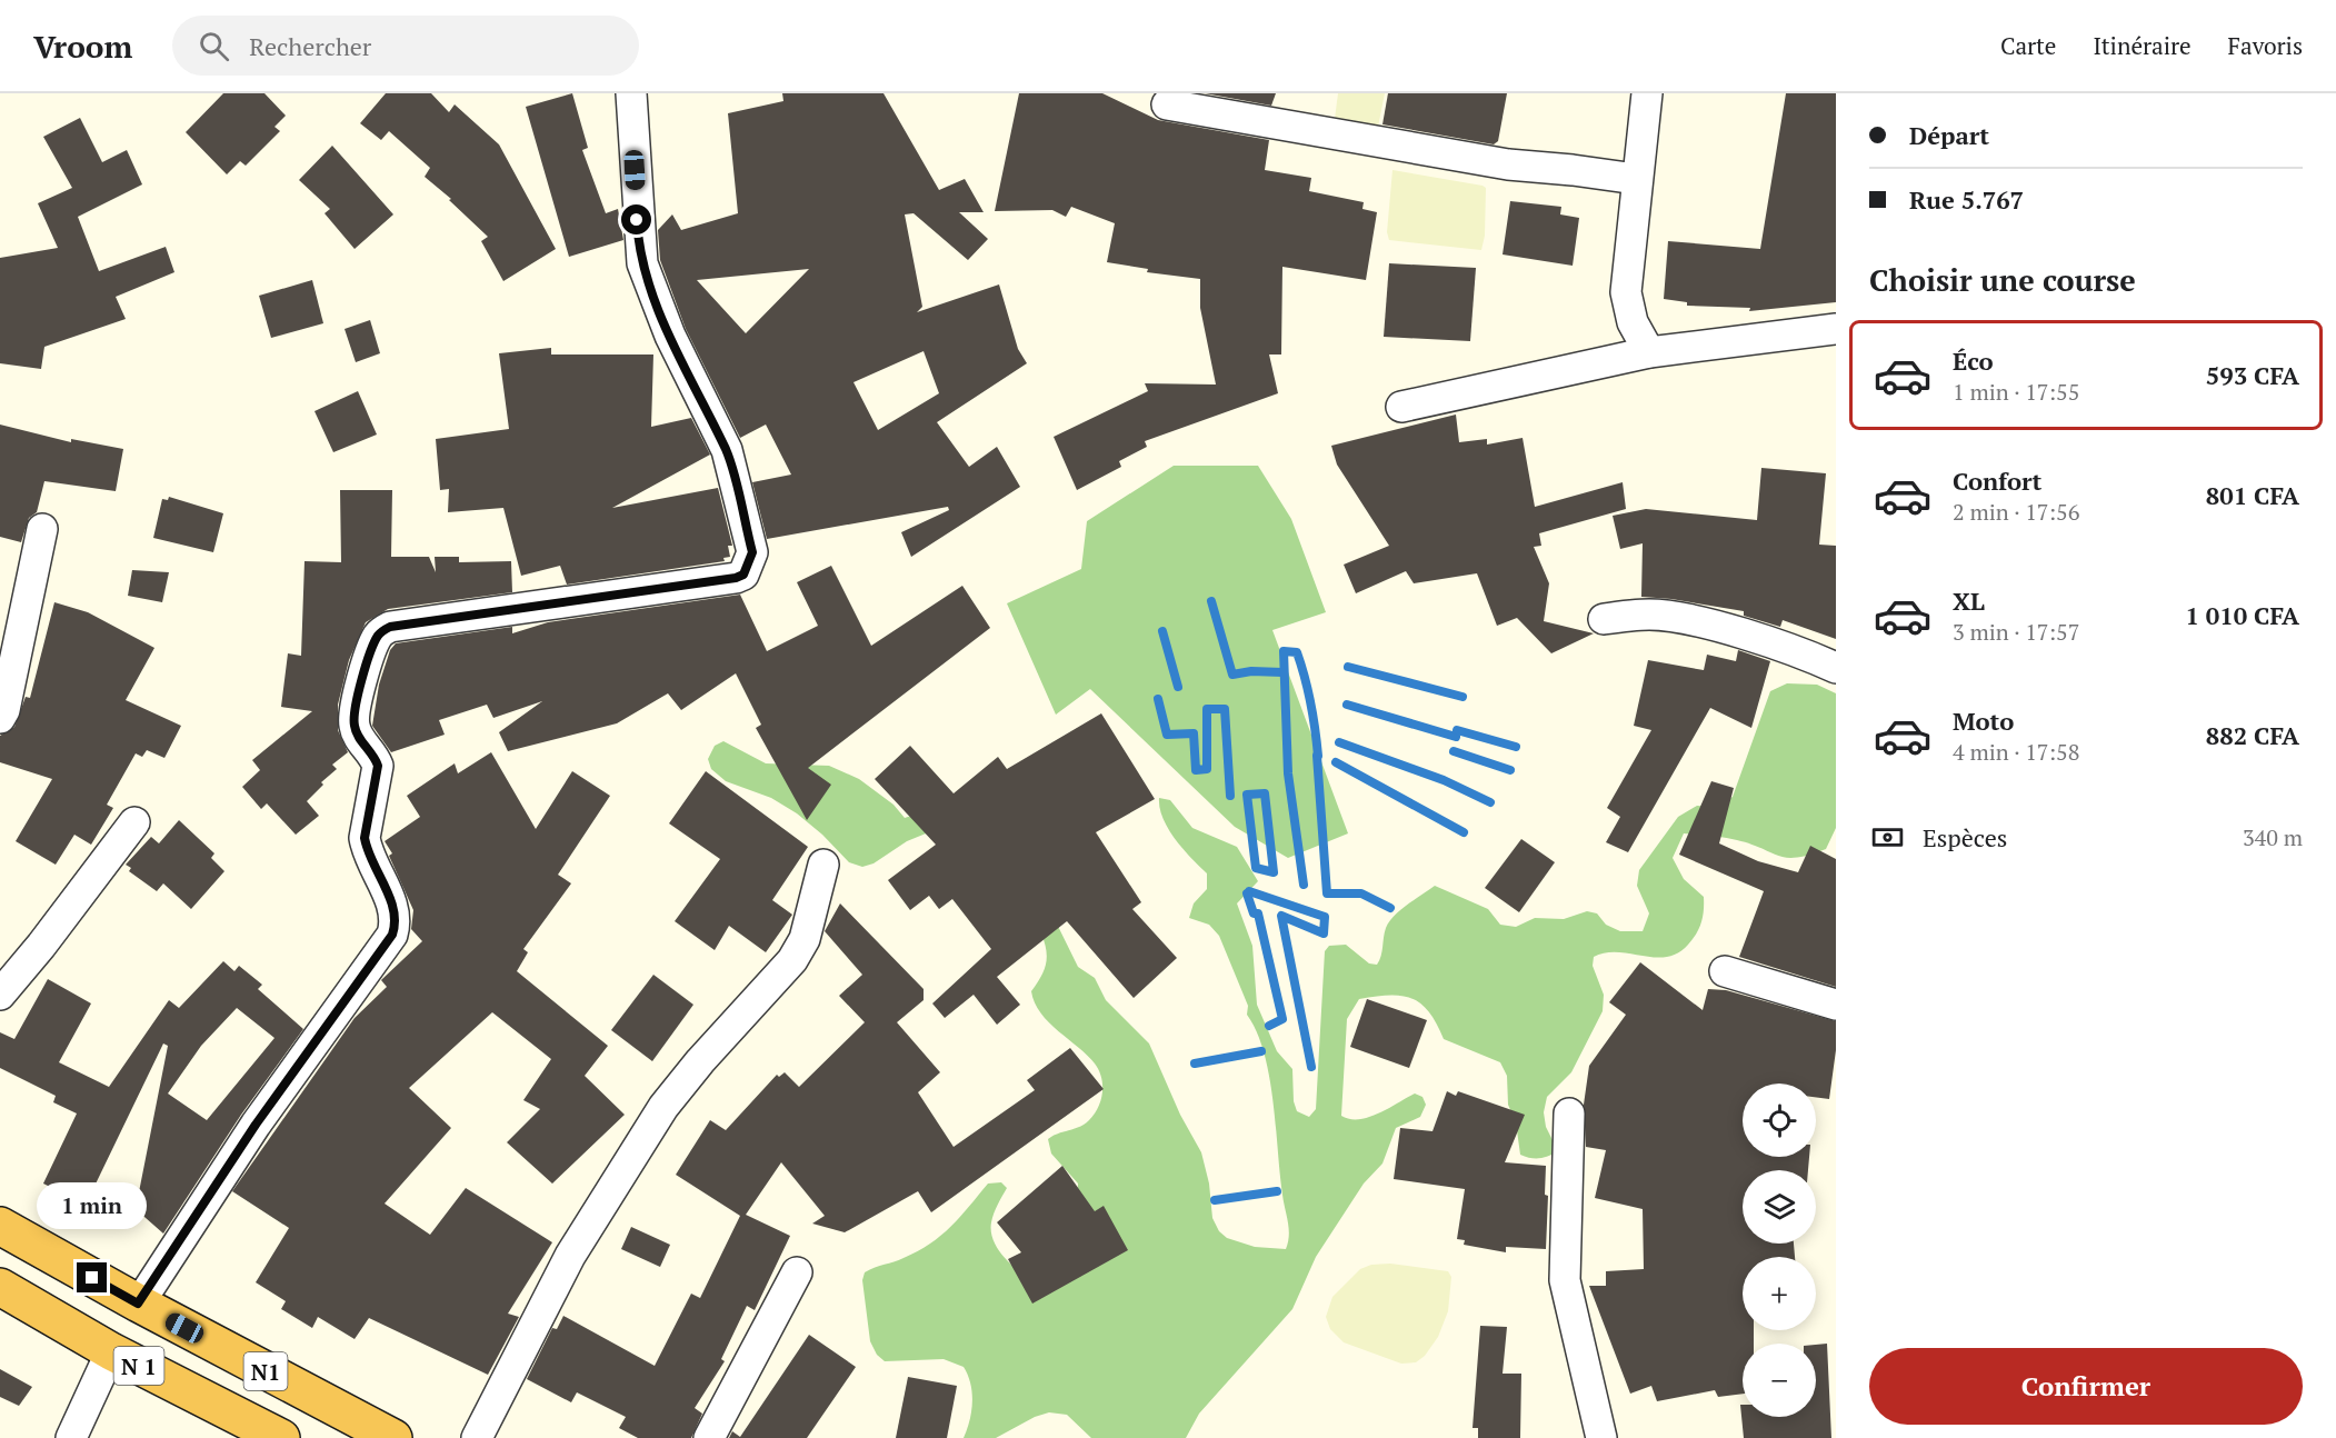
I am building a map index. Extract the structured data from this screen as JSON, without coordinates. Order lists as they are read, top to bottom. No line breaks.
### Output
{"streets":{"highway":["N 1","N1"]},"page":{"header":"Vroom","search":"Rechercher","nav":["Carte","Itinéraire","Favoris"],"banner":["Départ","Rue 5.767"],"heading":"Choisir une course","list":[{"name":"Éco","note":"1 min · 17:55","value":"593 CFA"},{"name":"Confort","note":"2 min · 17:56","value":"801 CFA"},{"name":"XL","note":"3 min · 17:57","value":"1 010 CFA"},{"name":"Moto","note":"4 min · 17:58","value":"882 CFA"}],"pay":["Espèces","340 m"],"map_buttons":["+","−"],"bubble":"1 min","buttons":"Confirmer"}}
